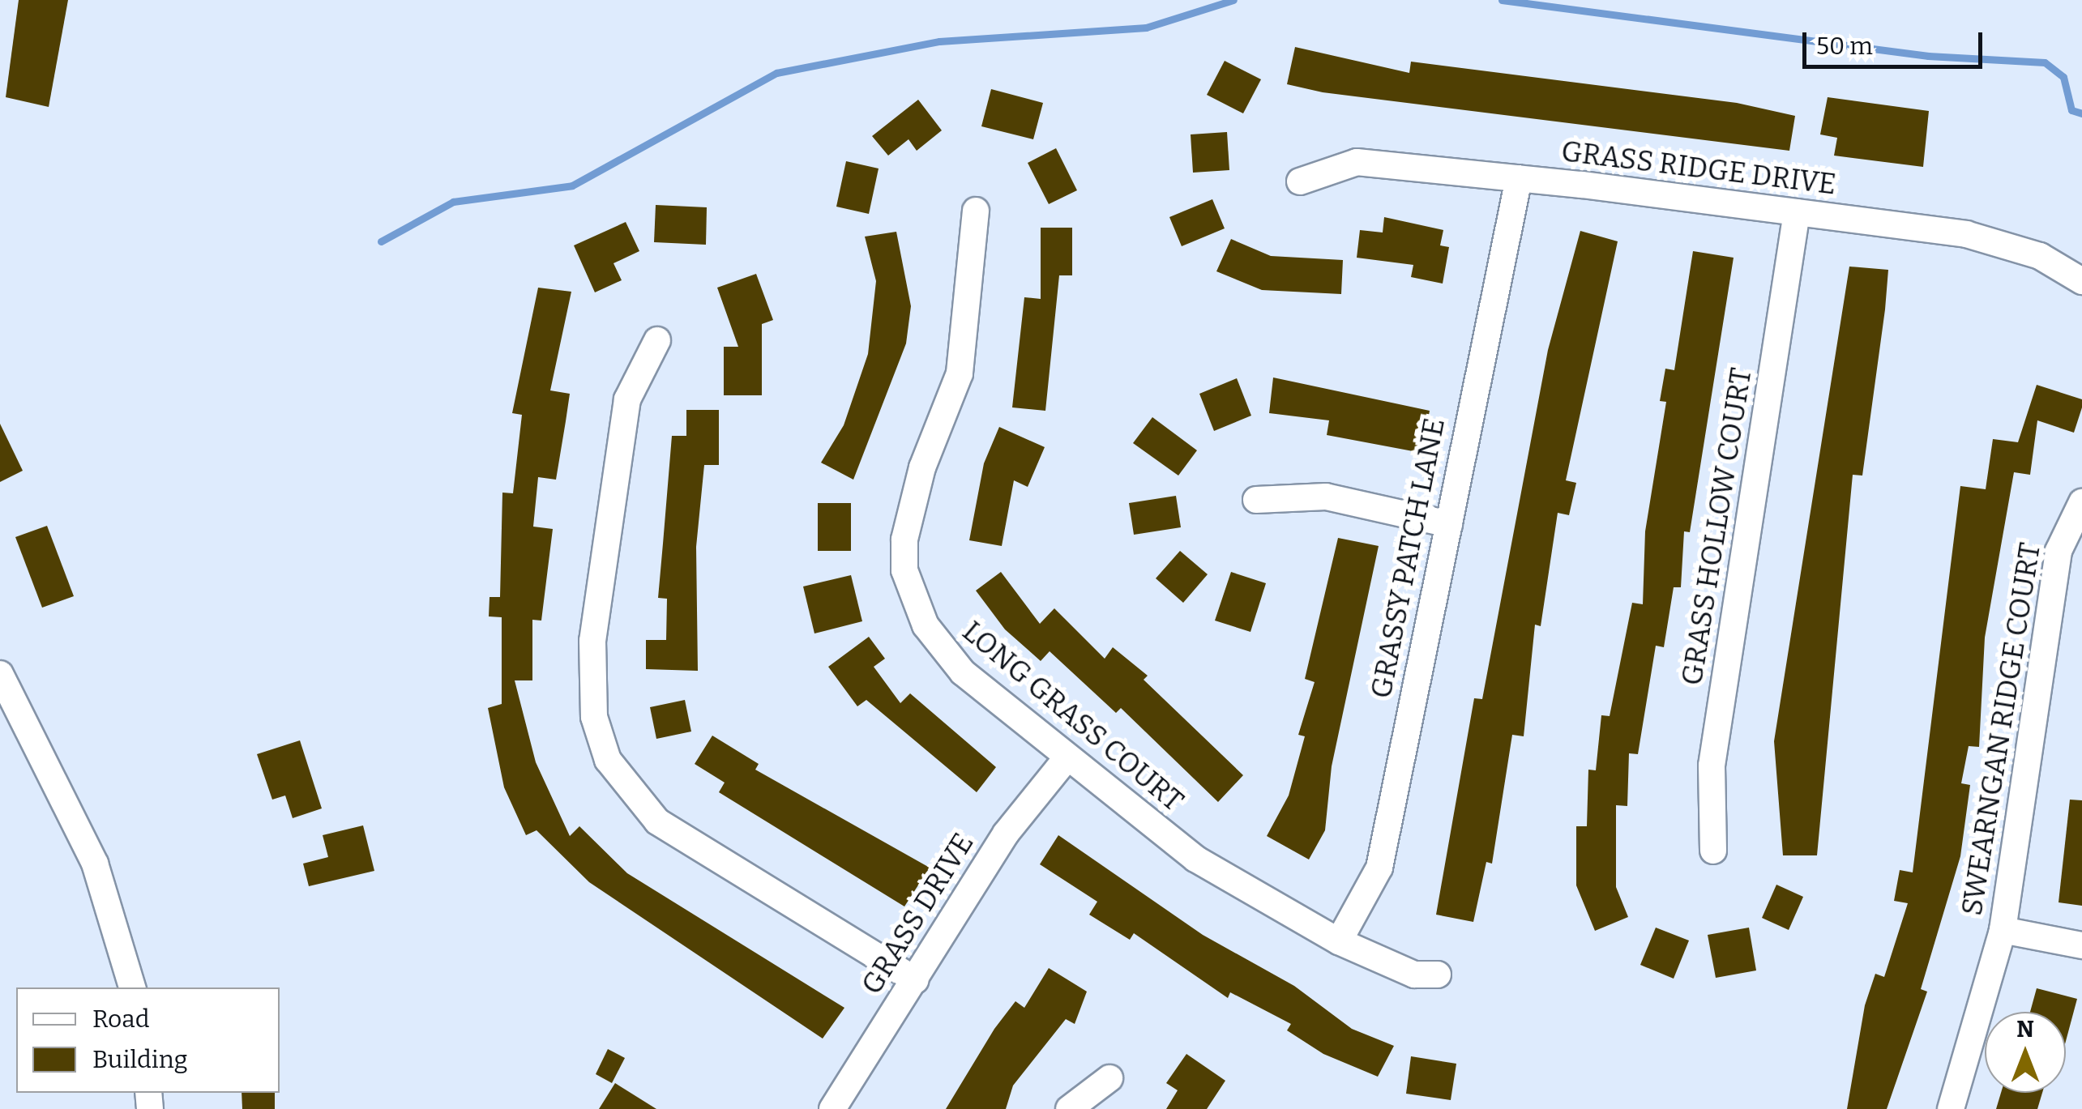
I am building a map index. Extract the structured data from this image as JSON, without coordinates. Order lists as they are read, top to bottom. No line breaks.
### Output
{"streets":{"street":["GRASS RIDGE DRIVE","GRASS HOLLOW COURT","GRASSY PATCH LANE","LONG GRASS COURT","SWEARNGAN RIDGE COURT","GRASS DRIVE"]},"crossings":[["GRASS RIDGE DRIVE","GRASS HOLLOW COURT"],["GRASS RIDGE DRIVE","GRASSY PATCH LANE"],["GRASSY PATCH LANE","LONG GRASS COURT"],["LONG GRASS COURT","GRASS DRIVE"]],"legend":["Road","Building"],"scale_bar":"50 m","north":"top"}
